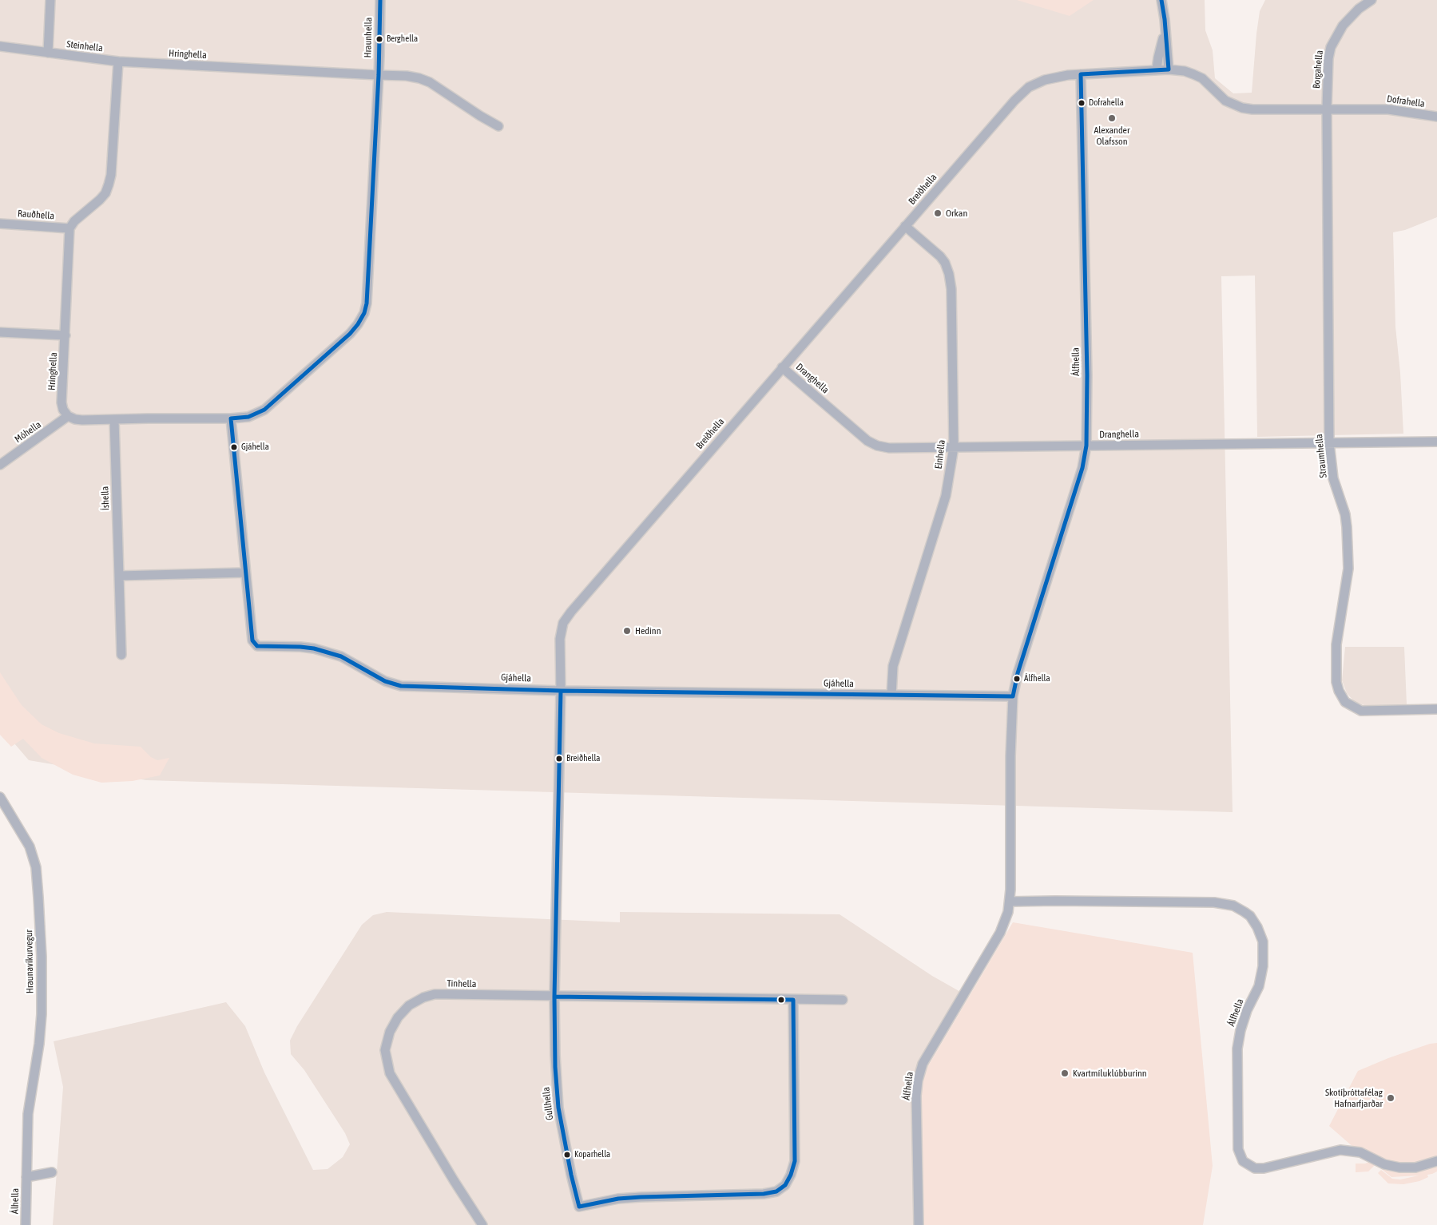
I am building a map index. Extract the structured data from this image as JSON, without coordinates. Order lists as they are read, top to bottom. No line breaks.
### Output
{"streets":{"street":["Hraunhella","Steinhella","Hringhella","Borgahella","Dofrahella","Breiðhella","Rauðhella","Álfhella","Dranghella","Móhella","Einhella","Straumhella","Íshella","Gjáhella","Hraunavíkurvegur","Tinhella","Gullhella","Álhella"]},"crossings":[["Hraunhella","Hringhella"],["Steinhella","Hringhella"],["Hringhella","Rauðhella"],["Hringhella","Móhella"],["Borgahella","Dofrahella"],["Borgahella","Straumhella"],["Dofrahella","Breiðhella"],["Dofrahella","Straumhella"],["Breiðhella","Álfhella"],["Breiðhella","Dranghella"],["Breiðhella","Einhella"],["Breiðhella","Gjáhella"],["Breiðhella","Tinhella"],["Breiðhella","Gullhella"],["Álfhella","Dranghella"],["Álfhella","Gjáhella"],["Dranghella","Einhella"],["Dranghella","Straumhella"],["Einhella","Gjáhella"],["Hraunavíkurvegur","Álhella"],["Tinhella","Gullhella"]],"places":["Berghella","Dofrahella","Alexander Olafsson","Orkan","Gjáhella","Hedinn","Álfhella","Breiðhella","Kvartmíluklúbburinn","Skotíþróttafélag Hafnarfjarðar","Koparhella"]}
